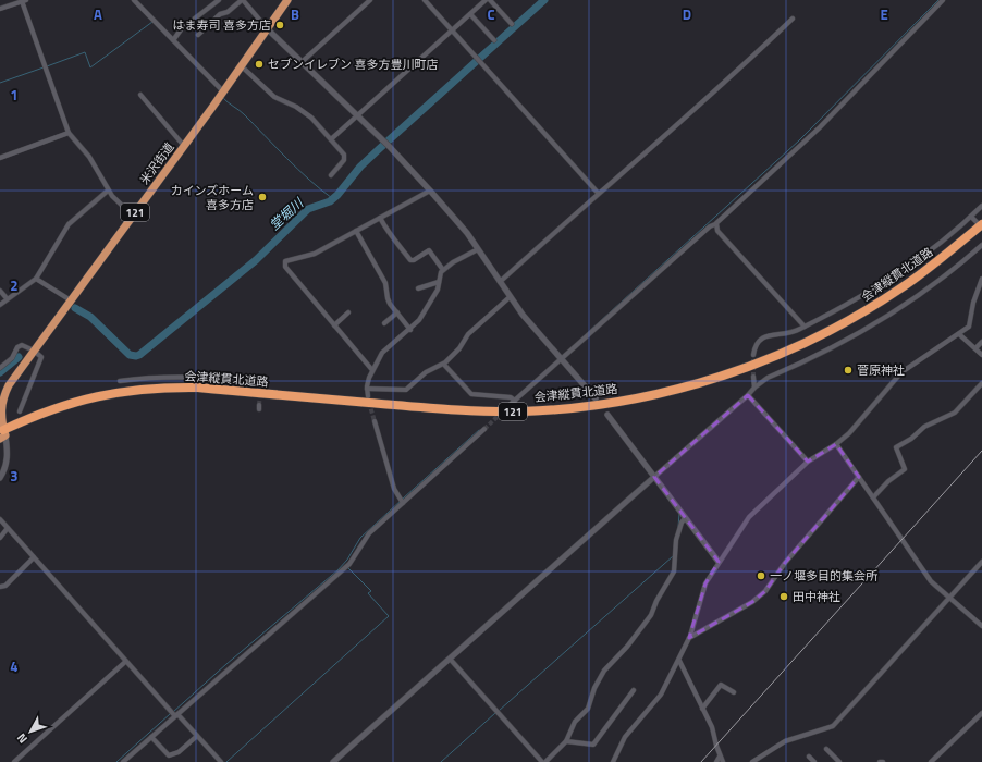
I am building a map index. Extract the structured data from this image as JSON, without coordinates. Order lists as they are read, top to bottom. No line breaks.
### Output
{"streets":{"highway":["米沢街道","121","会津縦貫北道路"]},"crossings":[["米沢街道","会津縦貫北道路"]],"water":["堂堀川"],"places":["はま寿司 喜多方店","セブンイレブン 喜多方豊川町店","カインズホーム 喜多方店","菅原神社","一ノ堰多目的集会所","田中神社"],"north":"bottom left","grid":{"columns":["A","B","C","D","E"],"rows":["1","2","3","4"]}}
